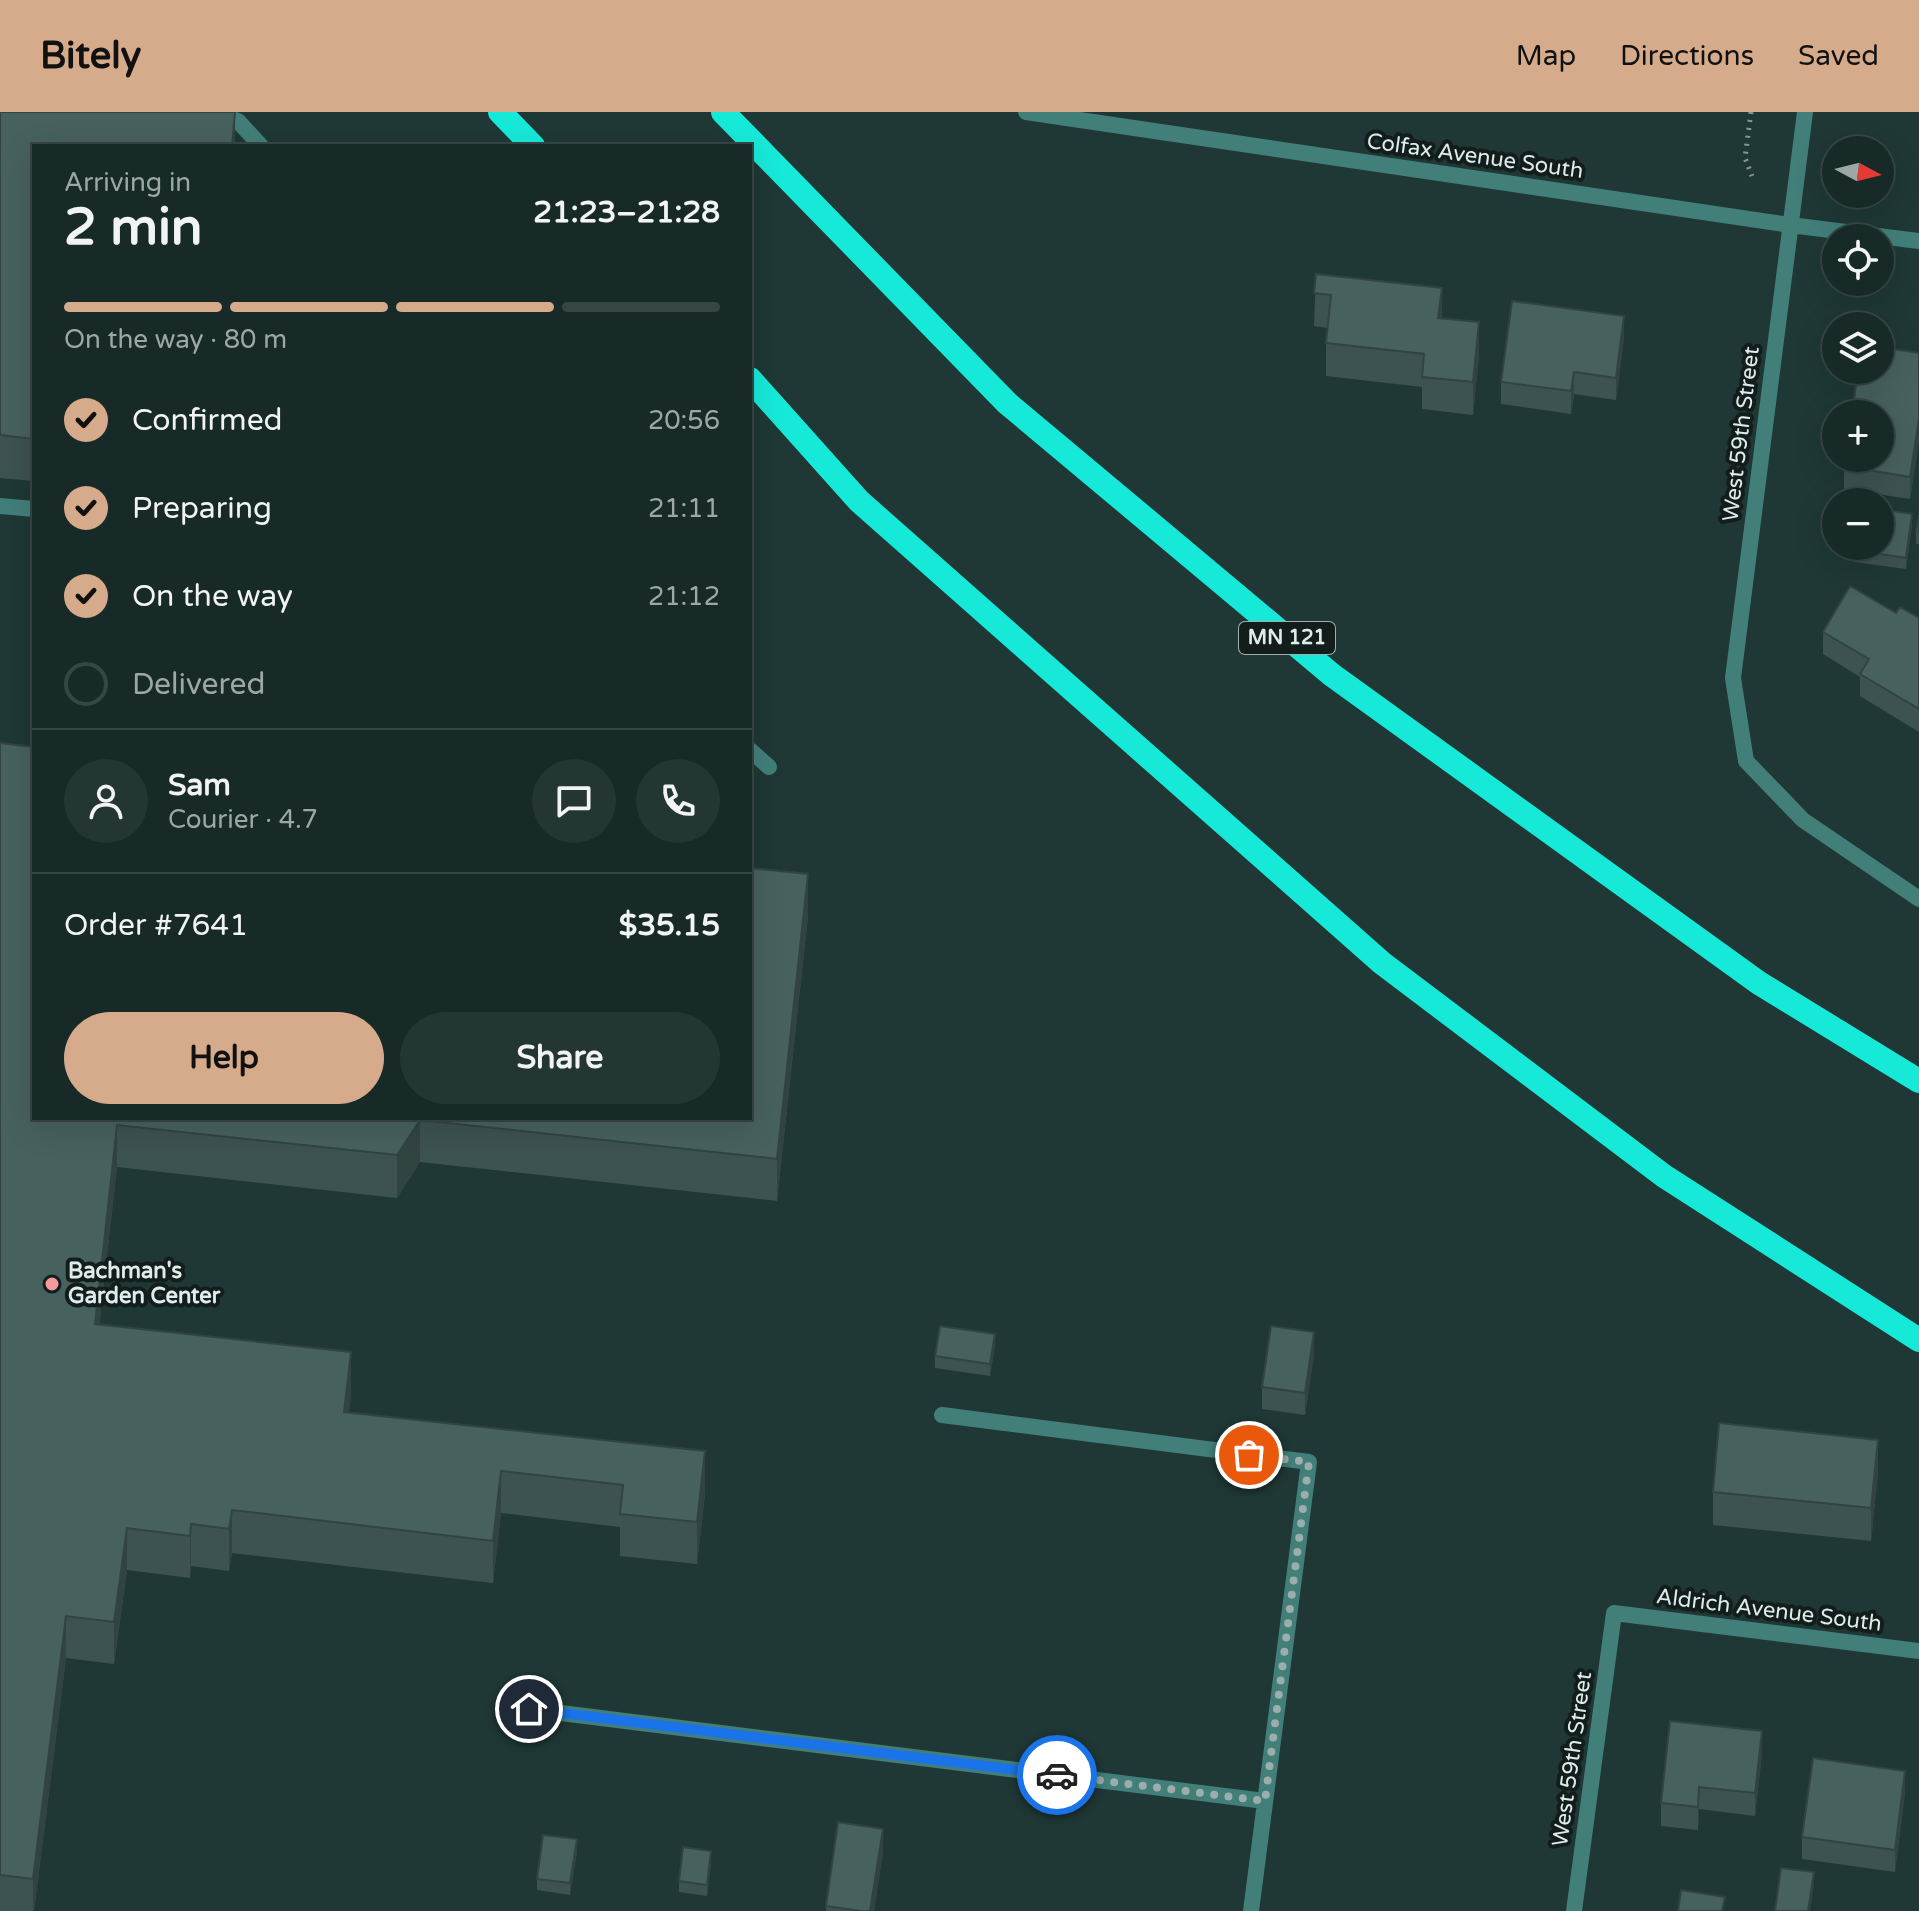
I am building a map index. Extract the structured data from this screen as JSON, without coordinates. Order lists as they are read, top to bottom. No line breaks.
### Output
{"streets":{"highway":["MN 121"],"street":["Colfax Avenue South","West 59th Street","Aldrich Avenue South"]},"crossings":[["Colfax Avenue South","West 59th Street"],["West 59th Street","Aldrich Avenue South"]],"places":["Bachman's Garden Center"],"north":"right","page":{"header":"Bitely","nav":["Map","Directions","Saved"],"map_buttons":["+","−"],"heading":["2 min","Arriving in","21:23–21:28"],"panel":["Sam","Courier · 4.7","Order #7641","$35.15"],"bar":"On the way · 80 m","list":[["Confirmed","20:56"],["Preparing","21:11"],["On the way","21:12"],"Delivered"],"buttons":["Help","Share"]}}
